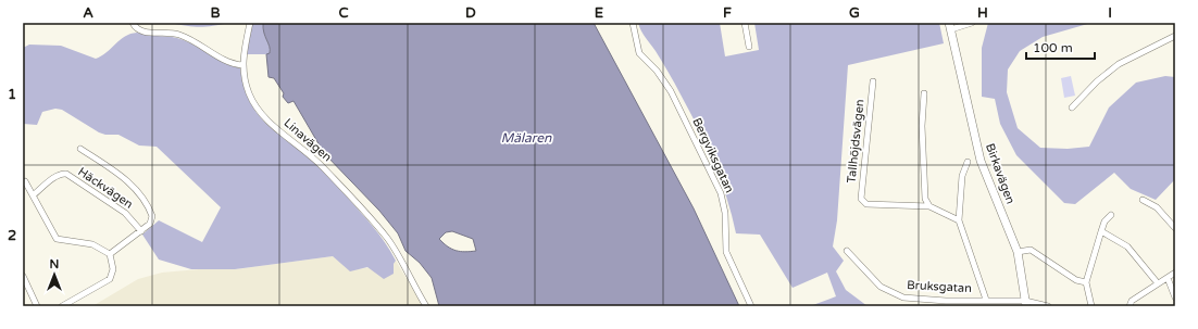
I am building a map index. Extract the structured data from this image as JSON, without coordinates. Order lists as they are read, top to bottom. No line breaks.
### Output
{"streets":{"street":["Linavägen","Tallhöjdsvägen","Bergviksgatan","Birkavägen","Häckvägen","Bruksgatan"]},"crossings":[["Birkavägen","Bruksgatan"]],"water":["Mälaren"],"scale_bar":"100 m","north":"top","grid":{"columns":["A","B","C","D","E","F","G","H","I"],"rows":["1","2"]}}
